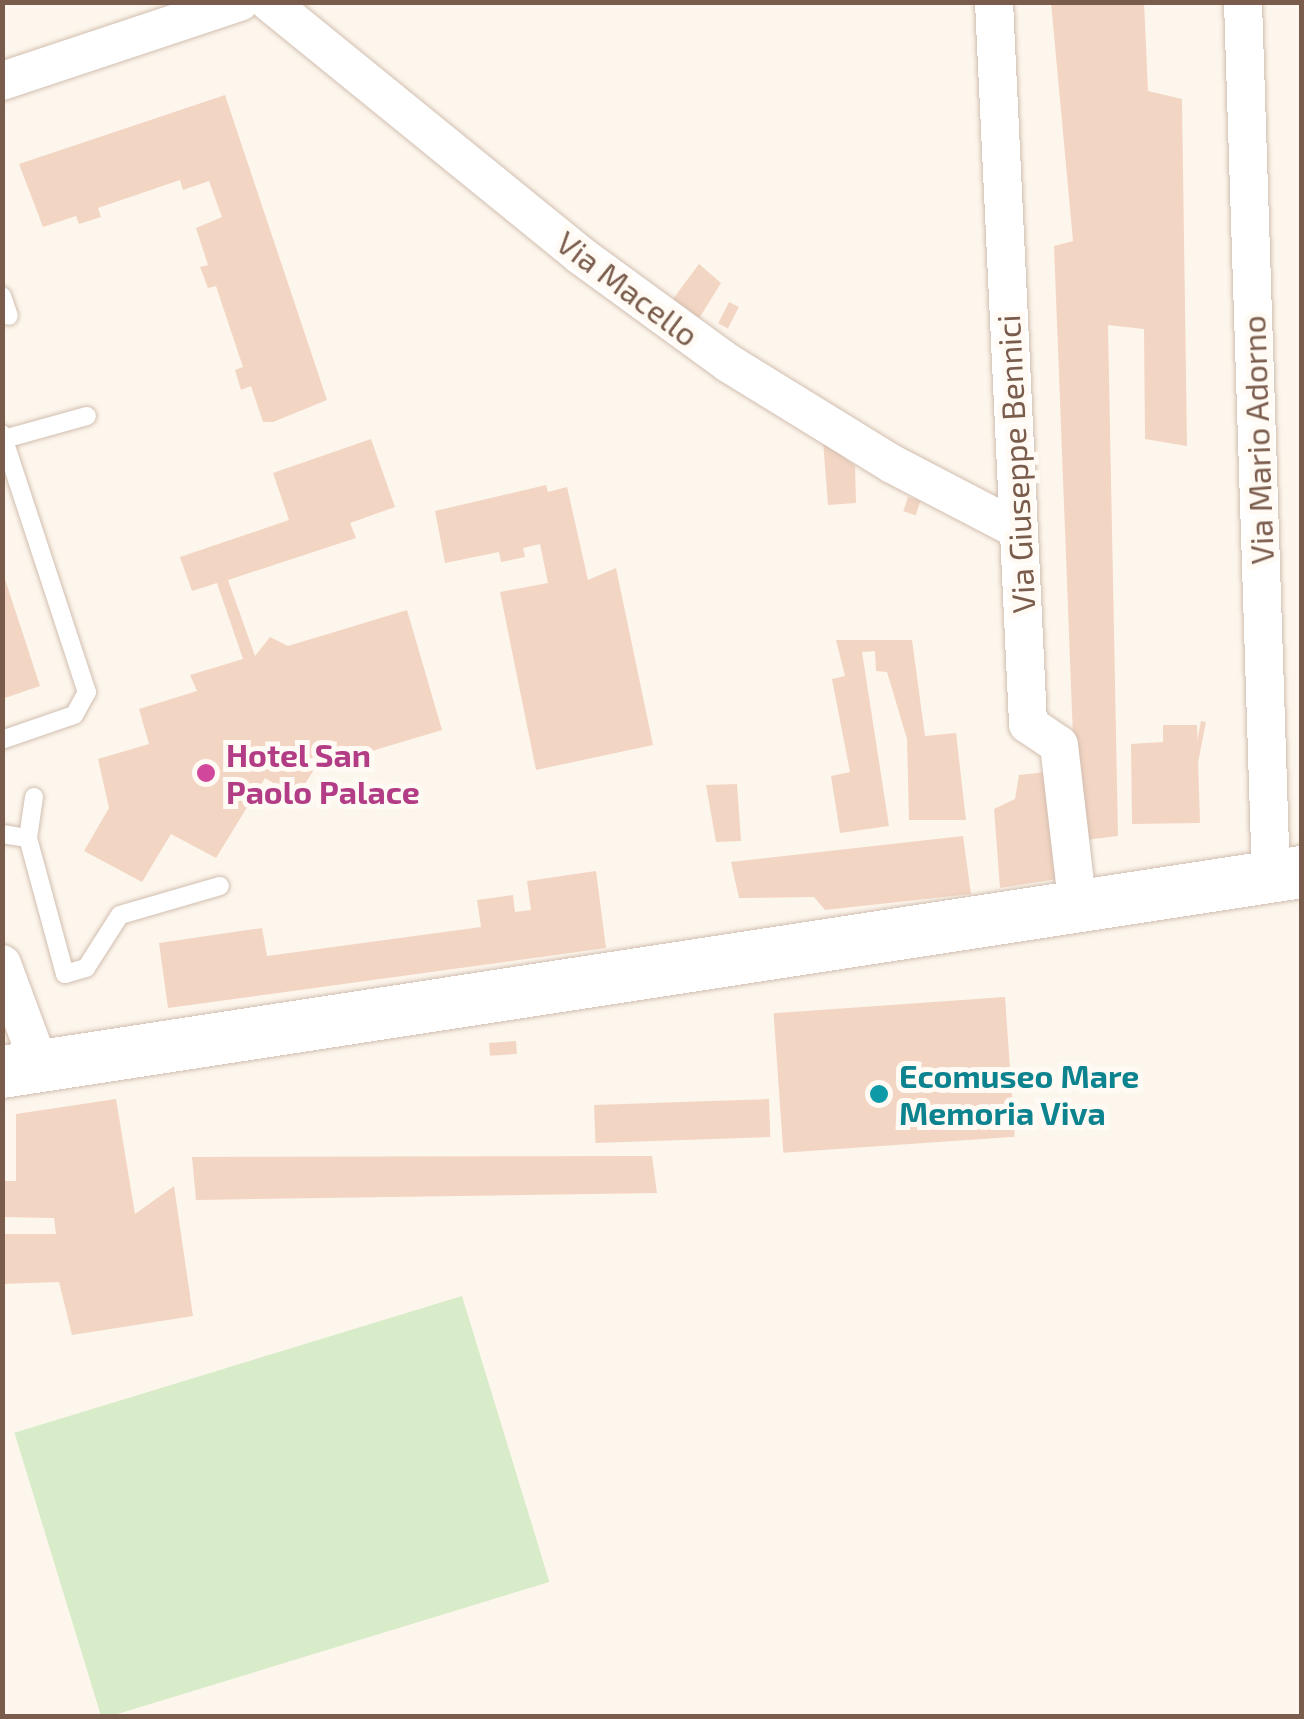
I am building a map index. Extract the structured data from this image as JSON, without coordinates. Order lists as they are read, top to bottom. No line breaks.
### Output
{"streets":{"street":["Via Macello","Via Mario Adorno","Via Giuseppe Bennici"]},"crossings":[["Via Macello","Via Giuseppe Bennici"]],"places":["Hotel San Paolo Palace","Ecomuseo Mare Memoria Viva"]}
